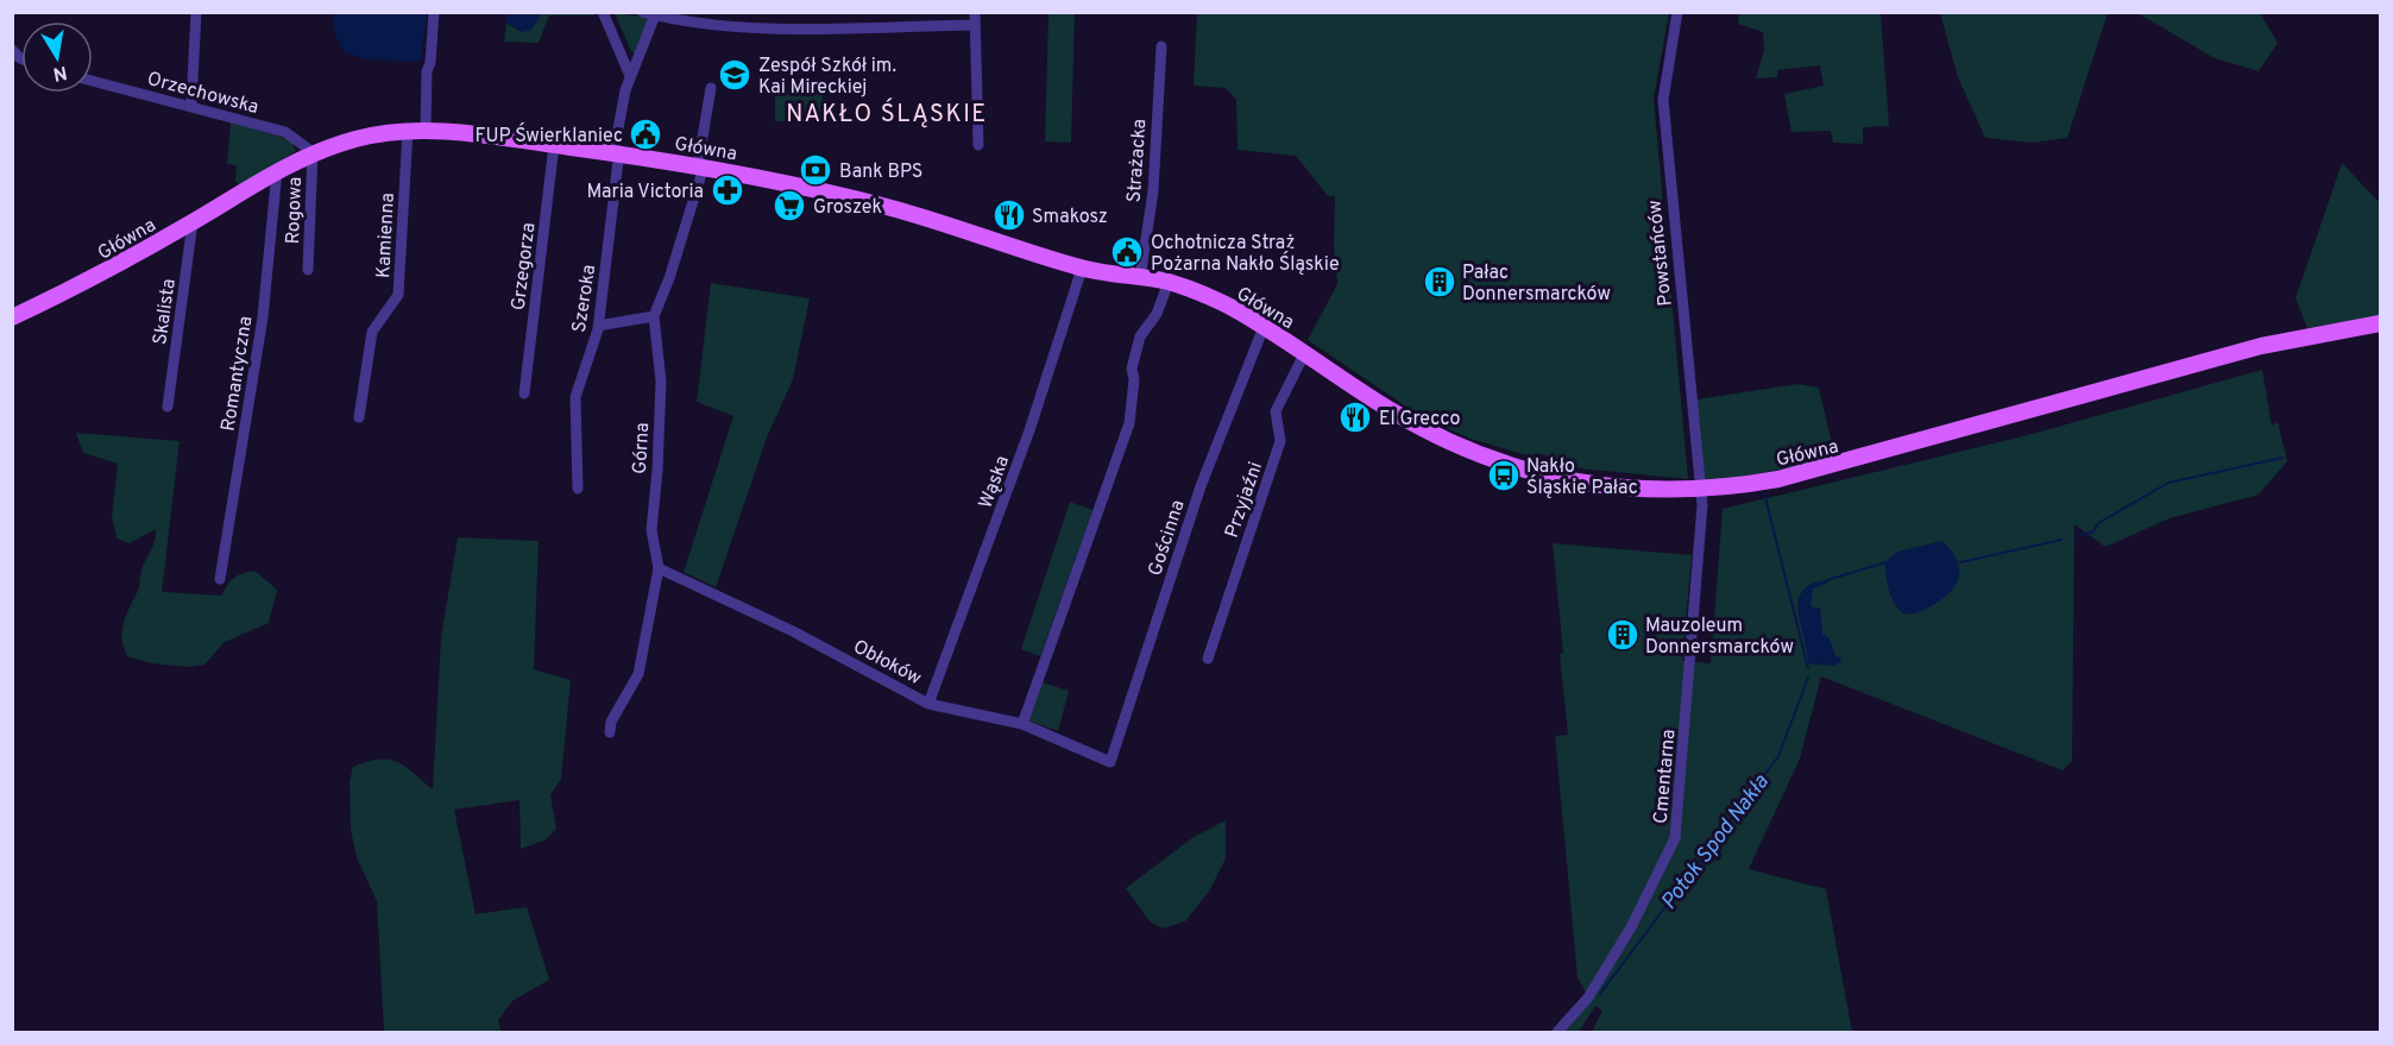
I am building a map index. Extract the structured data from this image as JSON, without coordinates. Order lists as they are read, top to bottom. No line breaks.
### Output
{"streets":{"main road":["Główna"],"street":["Orzechowska","Strażacka","Rogowa","Kamienna","Powstańców","Grzegorza","Szeroka","Skalista","Romantyczna","Górna","Wąska","Przyjaźni","Gościnna","Obłoków","Cmentarna"]},"crossings":[["Orzechowska","Główna"],["Orzechowska","Rogowa"],["Główna","Strażacka"],["Główna","Rogowa"],["Główna","Kamienna"],["Główna","Powstańców"],["Główna","Grzegorza"],["Główna","Szeroka"],["Główna","Skalista"],["Główna","Romantyczna"],["Główna","Górna"],["Główna","Wąska"],["Główna","Przyjaźni"],["Główna","Gościnna"],["Główna","Cmentarna"],["Powstańców","Cmentarna"],["Górna","Obłoków"],["Wąska","Obłoków"],["Gościnna","Obłoków"]],"districts":["NAKŁO ŚLĄSKIE"],"water":["Potok Spod Nakła"],"places":{"school or university":["Zespół Szkół im. Kai Mireckiej"],"public building":["FUP Świerklaniec","Ochotnicza Straż Pożarna Nakło Śląskie"],"bank":["Bank BPS"],"pharmacy":["Maria Victoria"],"supermarket":["Groszek"],"restaurant":["Smakosz","El Grecco"],"building":["Pałac Donnersmarcków","Mauzoleum Donnersmarcków"],"bus stop":["Nakło Śląskie Pałac"]},"north":"bottom"}
